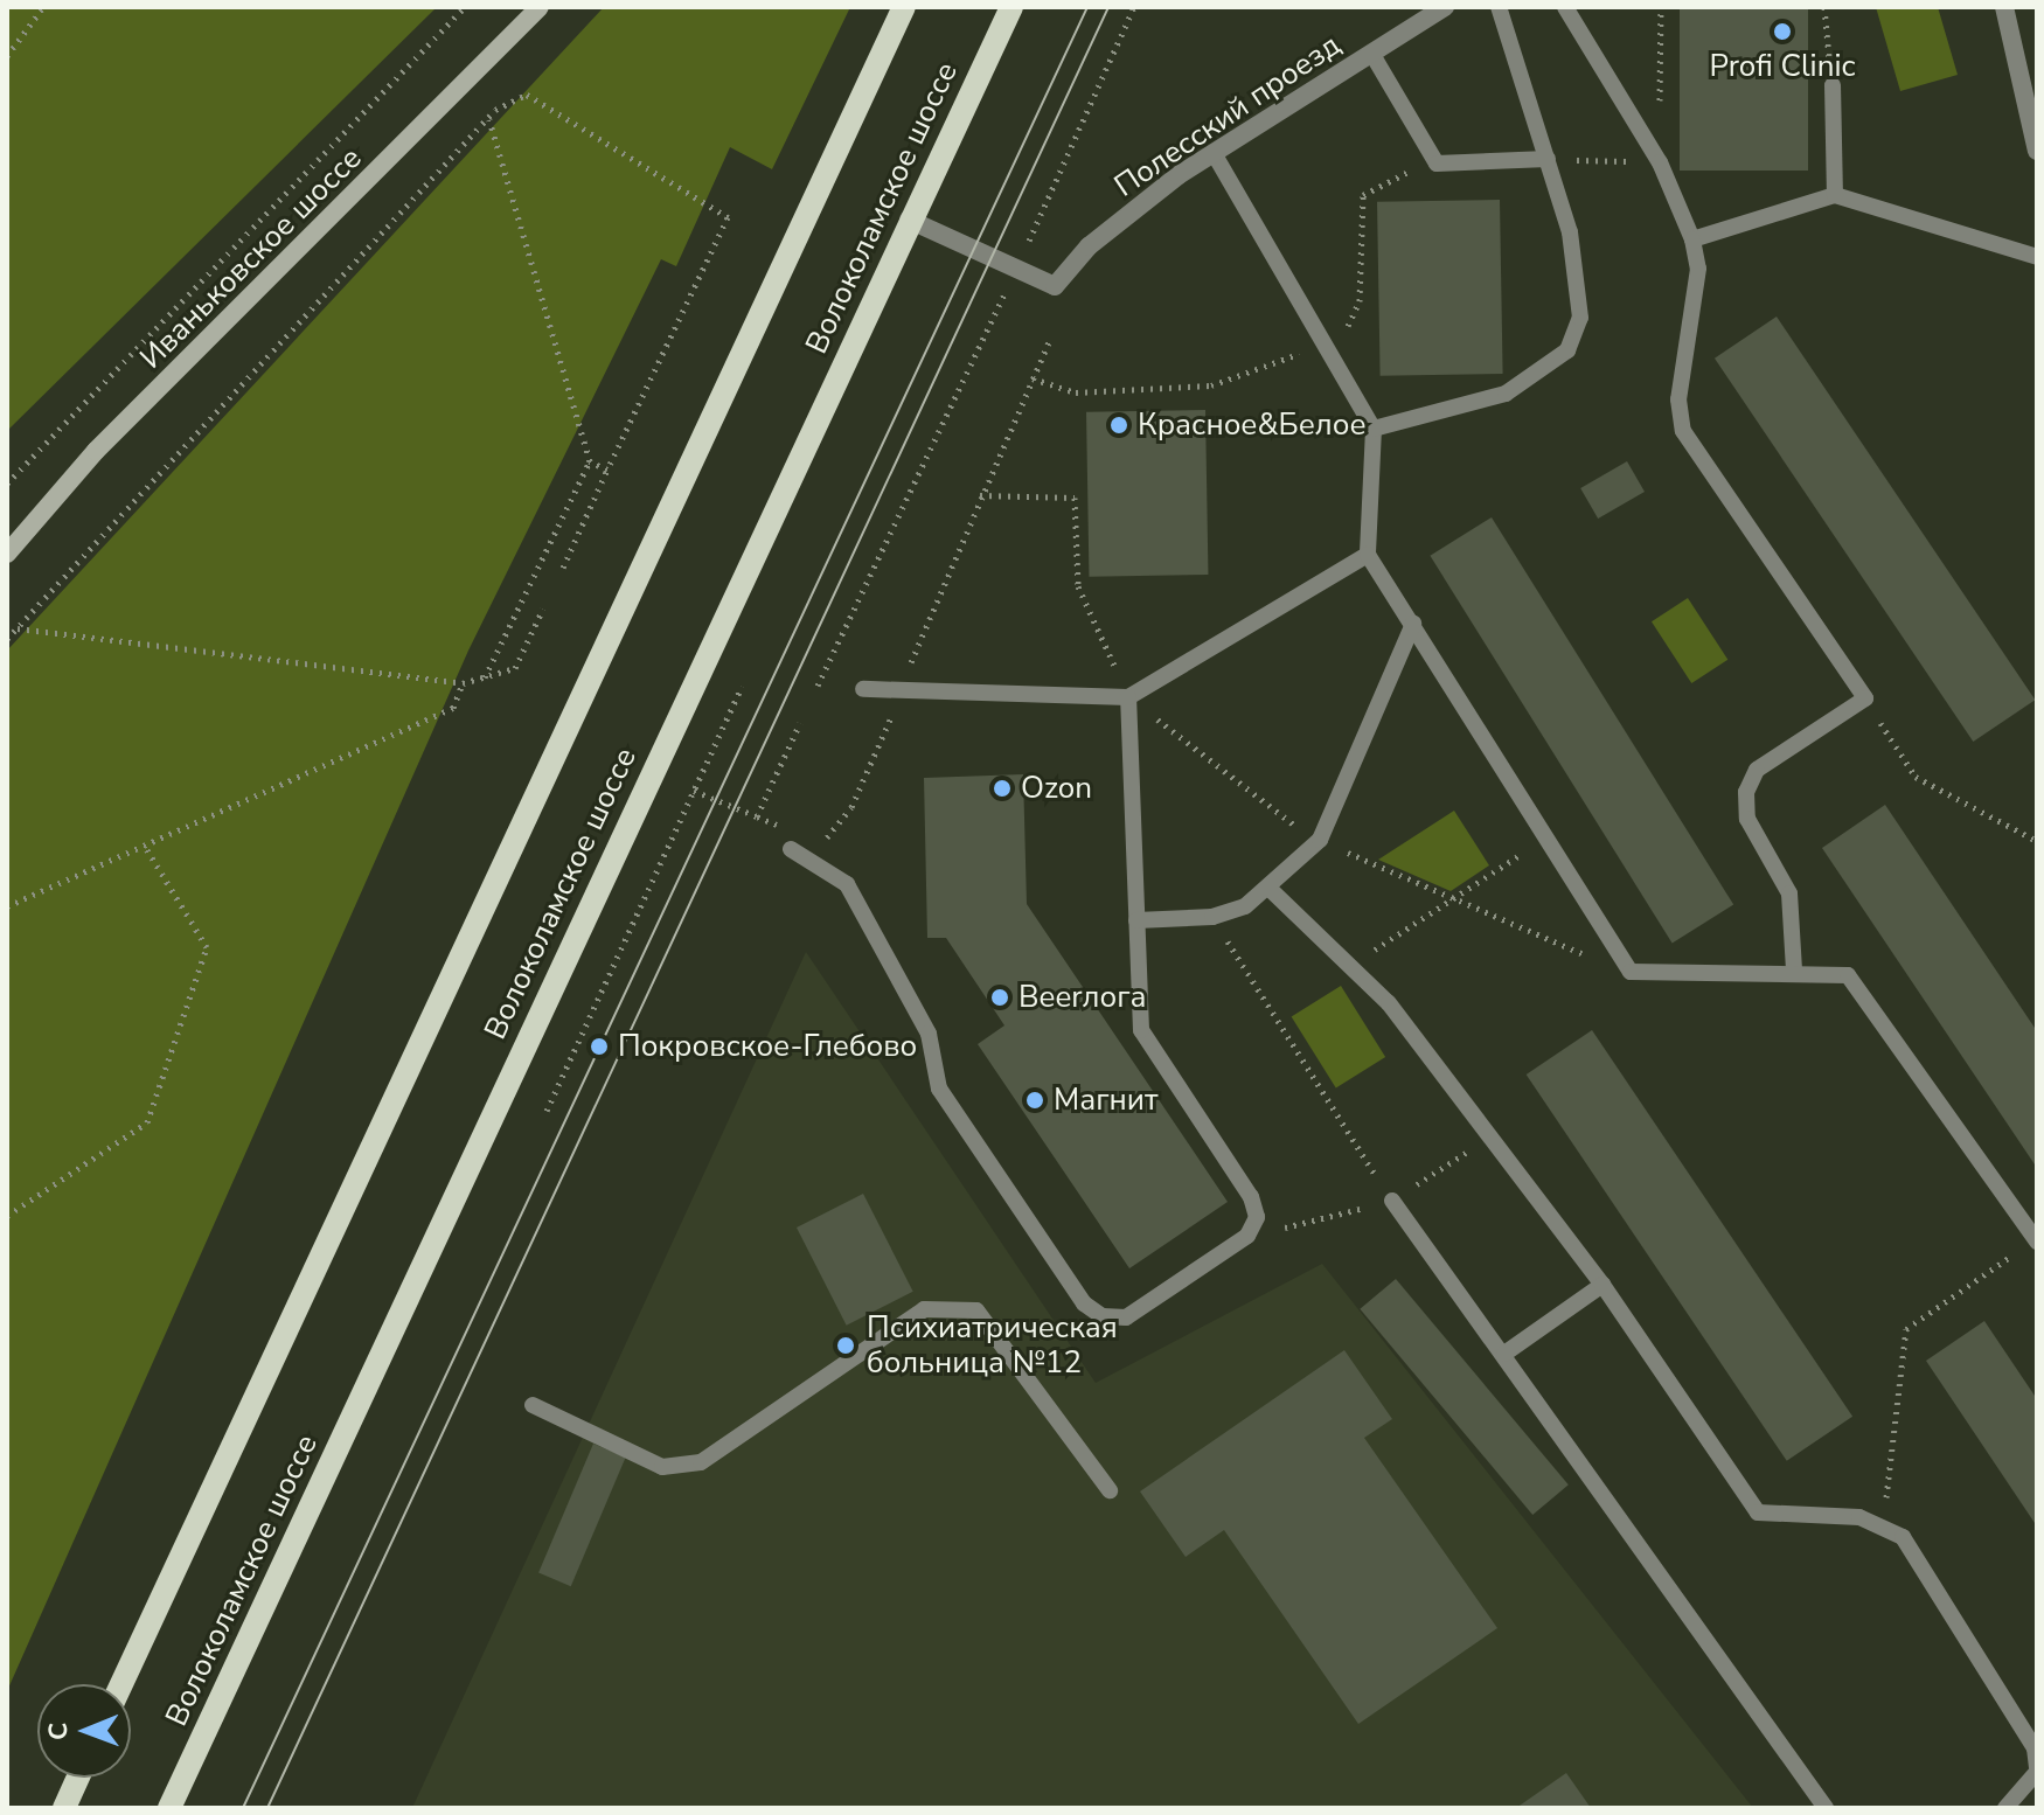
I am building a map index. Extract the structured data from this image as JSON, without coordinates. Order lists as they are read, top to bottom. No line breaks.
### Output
{"streets":{"main road":["Волоколамское шоссе"],"street":["Полесский проезд","Иваньковское шоссе"]},"crossings":[["Полесский проезд","Волоколамское шоссе"]],"places":["Profi Clinic","Красное&Белое","Ozon","Beerлога","Покровское-Глебово","Магнит","Психиатрическая больница №12"],"north":"left"}
